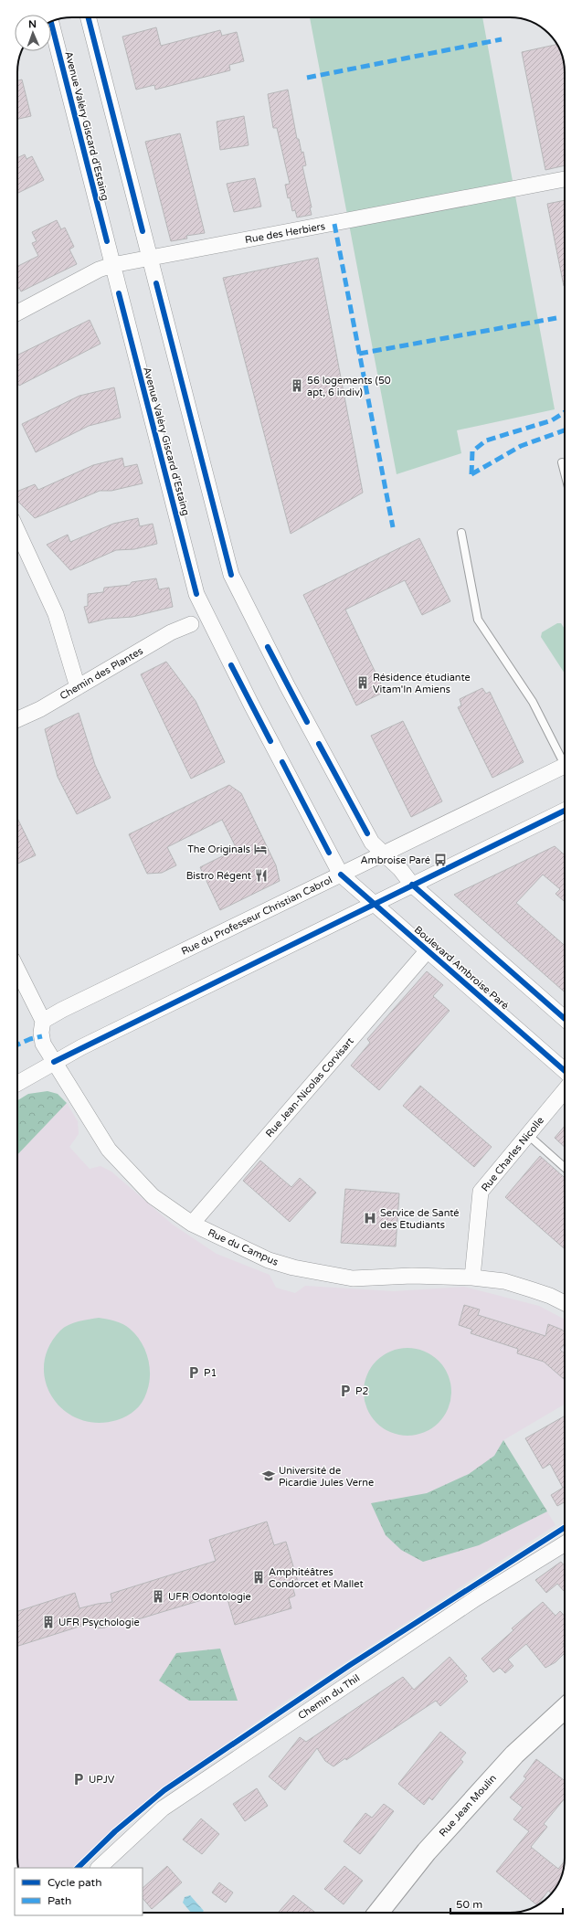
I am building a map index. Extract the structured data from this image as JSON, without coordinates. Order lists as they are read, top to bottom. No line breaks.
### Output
{"streets":{"main road":["Rue Jean Moulin"],"street":["Avenue Valéry Giscard d'Estaing","Rue des Herbiers","Chemin des Plantes","Rue du Professeur Christian Cabrol","Boulevard Ambroise Paré","Rue Jean-Nicolas Corvisart","Rue Charles Nicolle","Rue du Campus","Chemin du Thil"]},"crossings":[["Avenue Valéry Giscard d'Estaing","Rue des Herbiers"],["Avenue Valéry Giscard d'Estaing","Rue du Professeur Christian Cabrol"],["Avenue Valéry Giscard d'Estaing","Boulevard Ambroise Paré"],["Rue du Professeur Christian Cabrol","Boulevard Ambroise Paré"],["Rue du Professeur Christian Cabrol","Rue du Campus"],["Boulevard Ambroise Paré","Rue Jean-Nicolas Corvisart"],["Rue Jean-Nicolas Corvisart","Rue du Campus"],["Rue Charles Nicolle","Rue du Campus"]],"places":{"building":["56 logements (50 apt, 6 indiv)","Résidence étudiante Vitam'In Amiens","Amphitéâtres Condorcet et Mallet","UFR Odontologie","UFR Psychologie"],"hotel":["The Originals"],"bus stop":["Ambroise Paré"],"restaurant":["Bistro Régent"],"hospital":["Service de Santé des Etudiants"],"parking":["P1","P2","UPJV"],"school or university":["Université de Picardie Jules Verne"]},"legend":["Cycle path","Path"],"scale_bar":"50 m","north":"top"}
